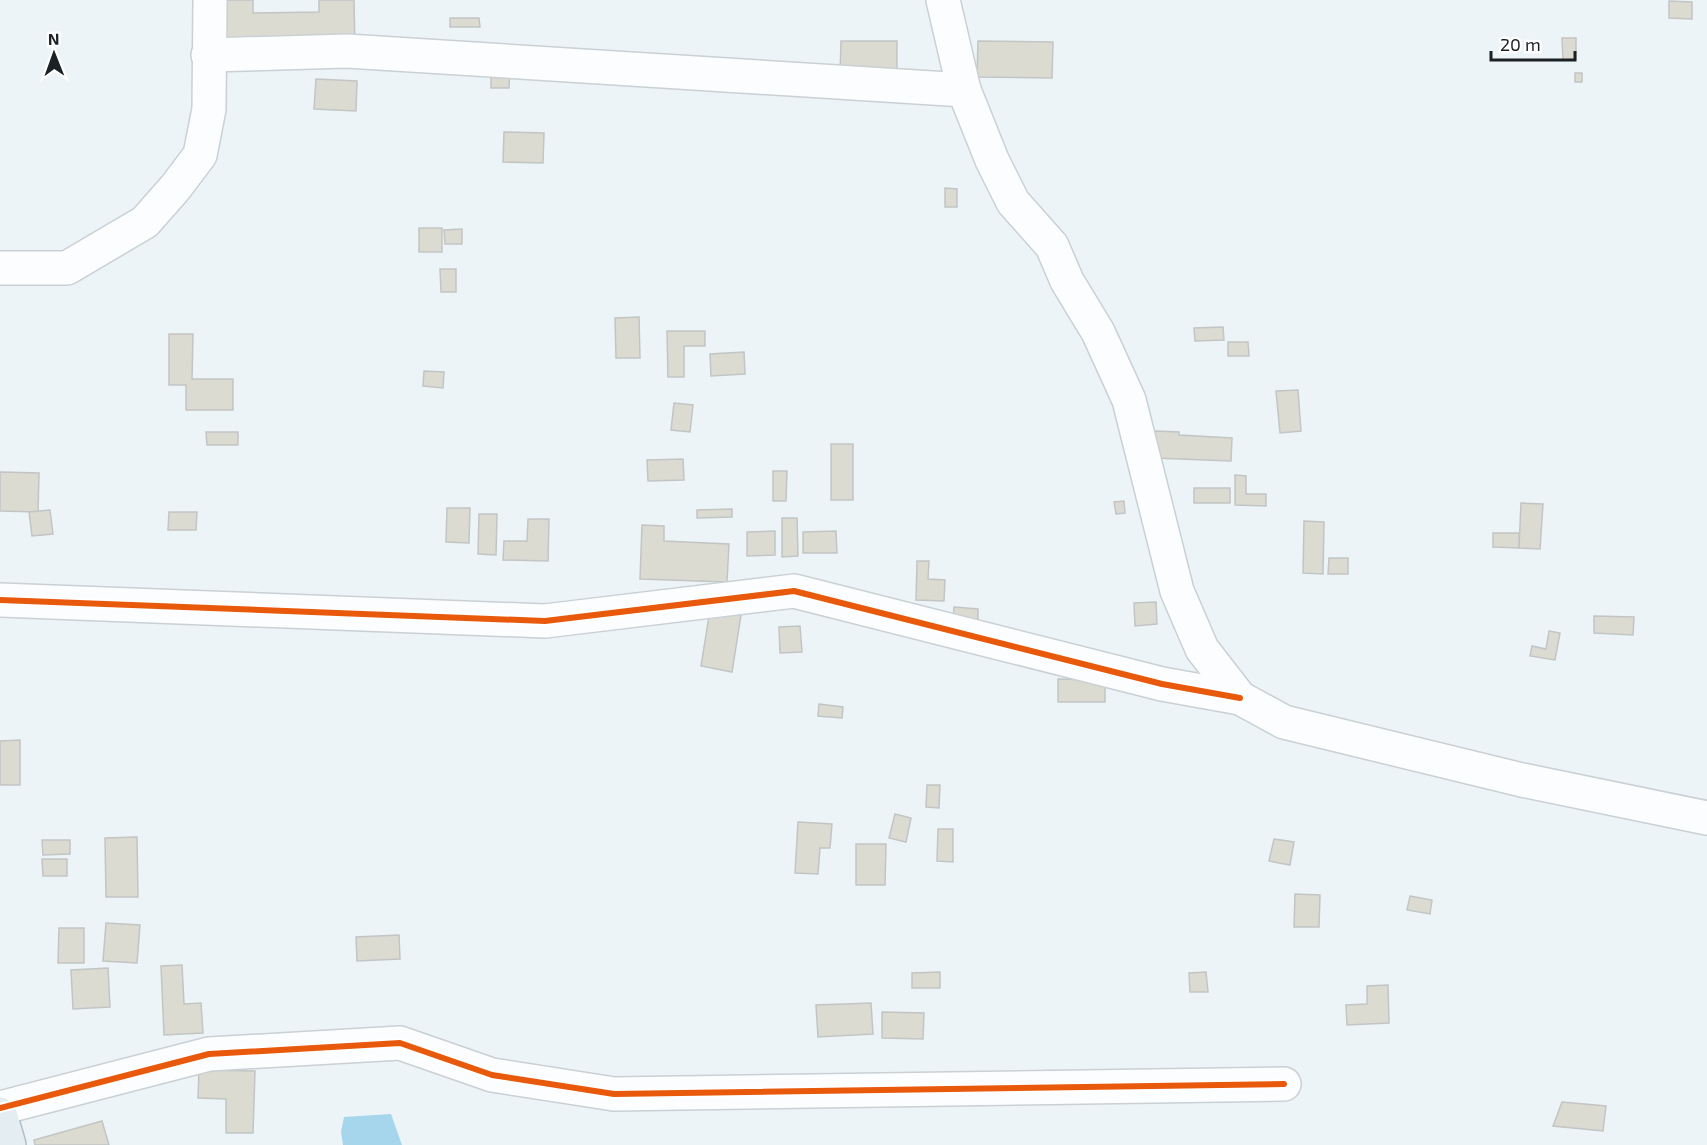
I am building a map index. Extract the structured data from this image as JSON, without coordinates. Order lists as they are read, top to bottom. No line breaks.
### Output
{"scale_bar":"20 m","north":"top"}
